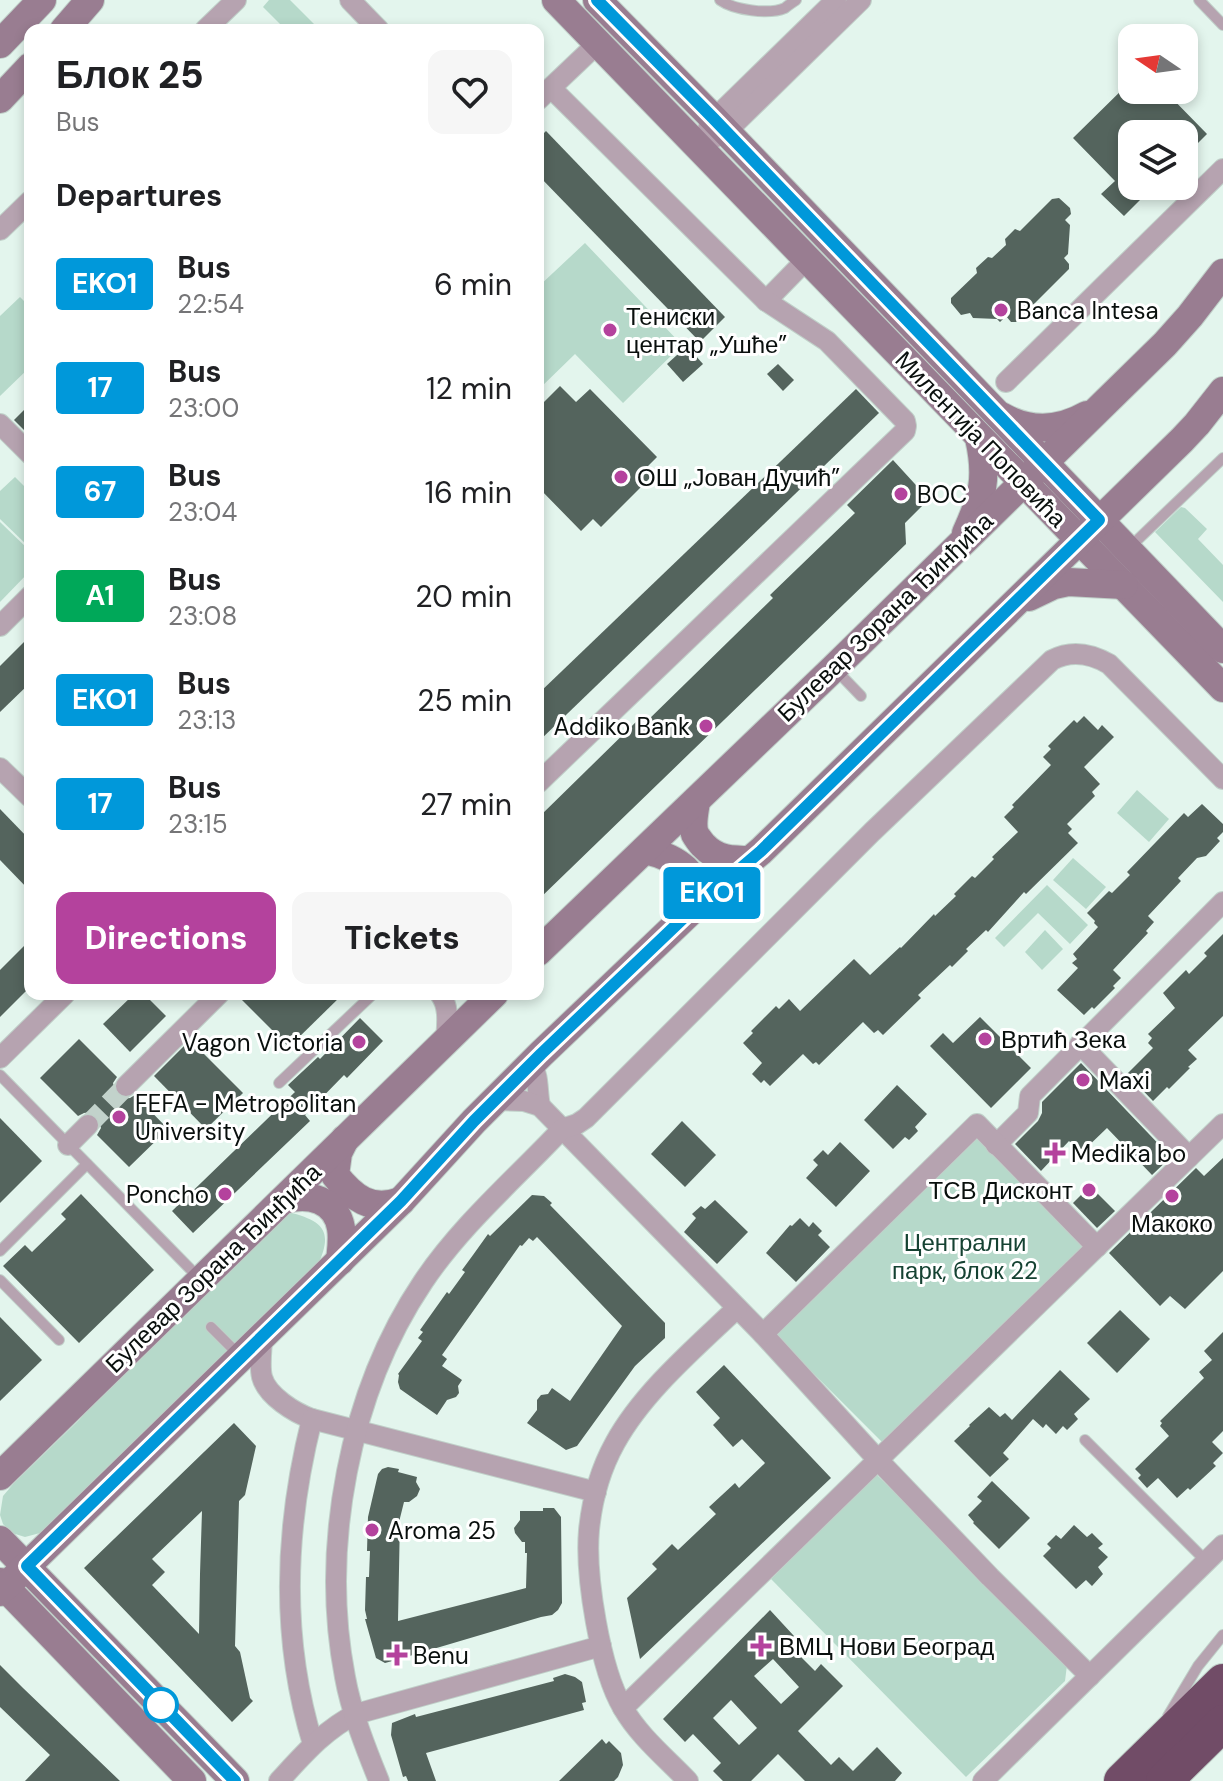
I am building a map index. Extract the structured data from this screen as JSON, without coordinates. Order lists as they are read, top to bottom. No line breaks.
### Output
{"streets":{"street":["Милентија Поповића","Булевар Зорана Ђинђића"]},"crossings":[["Милентија Поповића","Булевар Зорана Ђинђића"]],"parks":["Централни парк, блок 22"],"places":{"other":["Banca Intesa","Тениски центар „Ушће”","ОШ „Јован Дучић”","BOC","Addiko Bank","Вртић Зека","Vagon Victoria","Maxi","FEFA - Metropolitan University","ТСВ Дисконт","Poncho","Макоко","Aroma 25"],"health":["Medika bo","ВМЦ Нови Београд","Benu"]},"lines":["bus line EKO1"],"north":"left","page":{"on_map":"EKO1","heading":[["Блок 25","Bus"],"Departures"],"list":[{"mark":"EKO1","name":"Bus","note":"22:54","value":"6 min"},{"mark":"17","name":"Bus","note":"23:00","value":"12 min"},{"mark":"67","name":"Bus","note":"23:04","value":"16 min"},{"mark":"A1","name":"Bus","note":"23:08","value":"20 min"},{"mark":"EKO1","name":"Bus","note":"23:13","value":"25 min"},{"mark":"17","name":"Bus","note":"23:15","value":"27 min"}],"buttons":["Directions","Tickets"]}}
